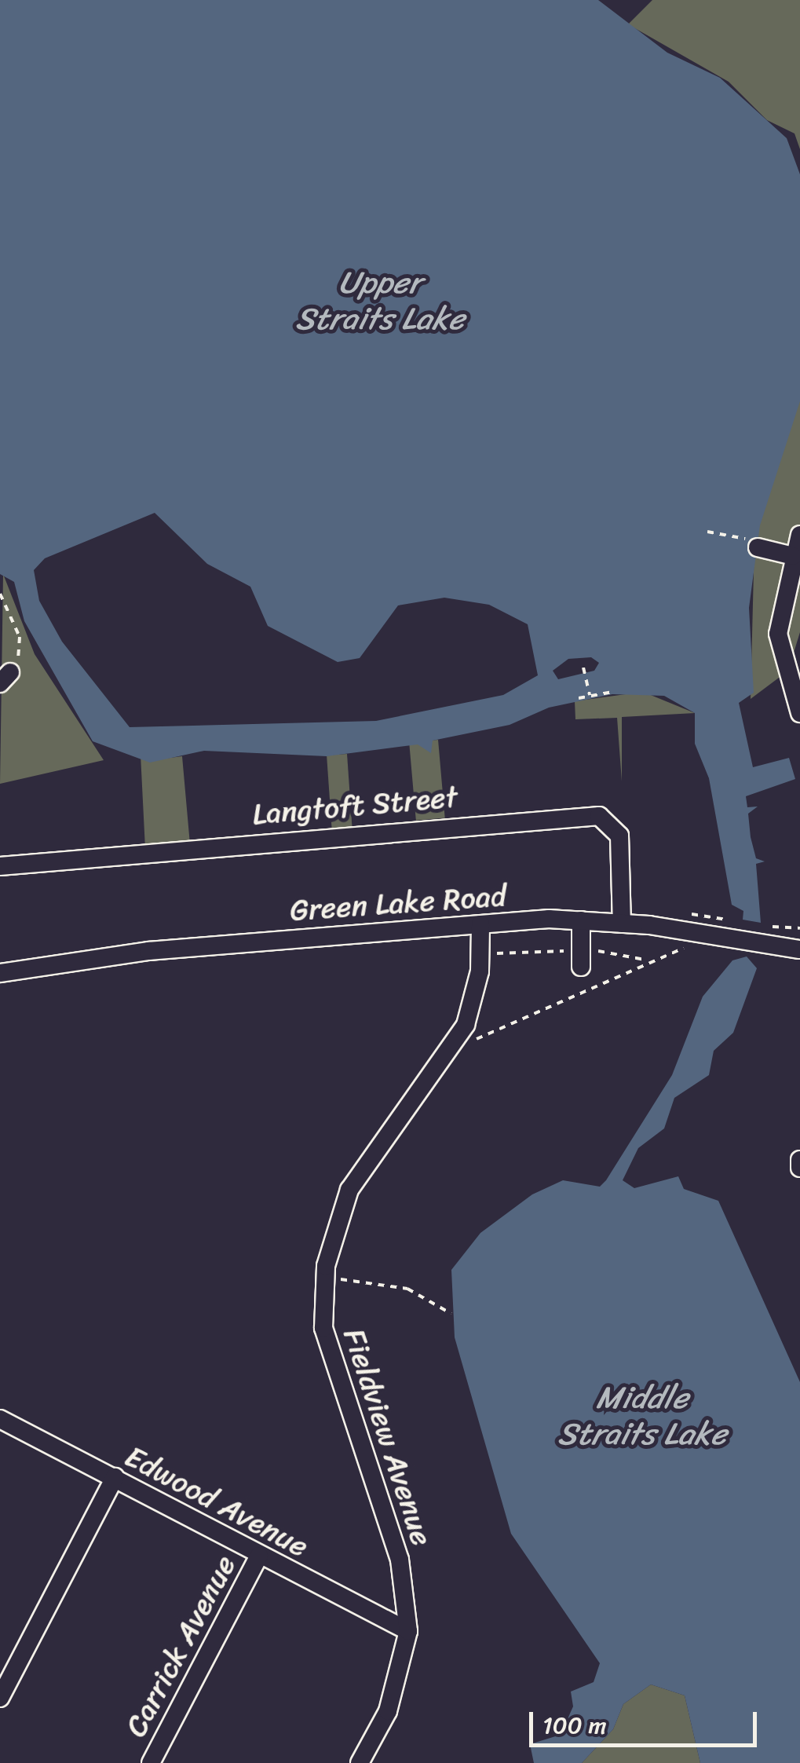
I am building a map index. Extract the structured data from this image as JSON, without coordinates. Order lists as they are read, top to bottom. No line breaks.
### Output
{"streets":{"street":["Langtoft Street","Green Lake Road","Fieldview Avenue","Edwood Avenue","Carrick Avenue"]},"crossings":[["Langtoft Street","Green Lake Road"],["Green Lake Road","Fieldview Avenue"],["Fieldview Avenue","Edwood Avenue"],["Edwood Avenue","Carrick Avenue"]],"water":["Upper Straits Lake","Middle Straits Lake"],"scale_bar":"100 m"}
